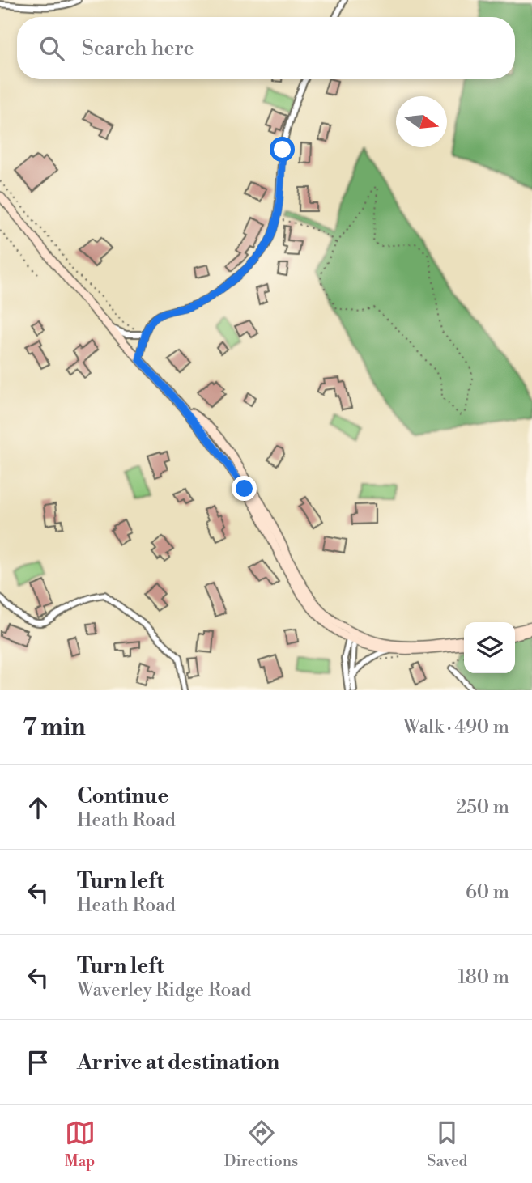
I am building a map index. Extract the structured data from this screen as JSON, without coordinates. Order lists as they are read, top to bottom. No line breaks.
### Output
{"north":"right","page":{"search":"Search here","heading":["7 min","Walk · 490 m"],"list":[["Continue","Heath Road","250 m"],["Turn left","Heath Road","60 m"],["Turn left","Waverley Ridge Road","180 m"],"Arrive at destination"],"nav":["Map","Directions","Saved"]}}
